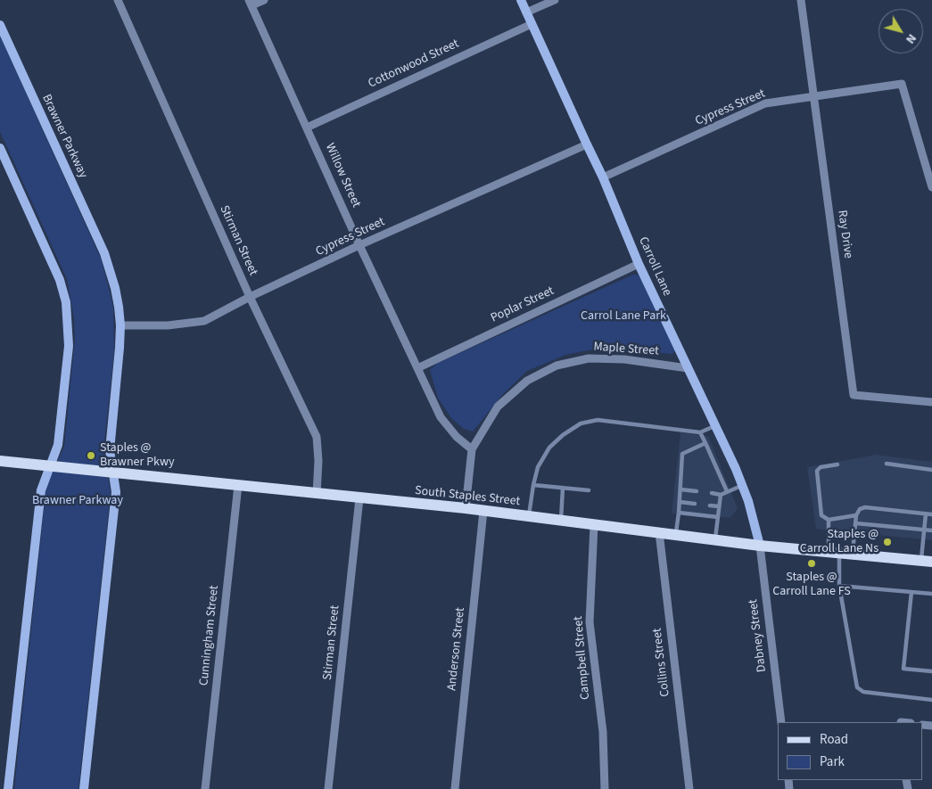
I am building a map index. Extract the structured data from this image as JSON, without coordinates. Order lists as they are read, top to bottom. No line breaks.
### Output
{"streets":{"main road":["South Staples Street"],"street":["Cottonwood Street","Cypress Street","Brawner Parkway","Willow Street","Ray Drive","Stirman Street","Carroll Lane","Poplar Street","Maple Street","Cunningham Street","Dabney Street","Anderson Street","Campbell Street","Collins Street"]},"crossings":[["Cottonwood Street","Willow Street"],["Cottonwood Street","Carroll Lane"],["Cypress Street","Brawner Parkway"],["Cypress Street","Willow Street"],["Cypress Street","Ray Drive"],["Cypress Street","Stirman Street"],["Cypress Street","Carroll Lane"],["Brawner Parkway","South Staples Street"],["Willow Street","Poplar Street"],["Willow Street","Maple Street"],["Stirman Street","South Staples Street"],["Carroll Lane","Poplar Street"],["Carroll Lane","Maple Street"],["Carroll Lane","South Staples Street"],["Carroll Lane","Dabney Street"],["Maple Street","South Staples Street"],["South Staples Street","Cunningham Street"],["South Staples Street","Dabney Street"],["South Staples Street","Anderson Street"],["South Staples Street","Campbell Street"],["South Staples Street","Collins Street"]],"parks":["Carrol Lane Park","Brawner Parkway"],"places":["Staples @ Brawner Pkwy","Staples @ Carroll Lane Ns","Staples @ Carroll Lane FS"],"legend":["Road","Park"],"north":"bottom right"}
